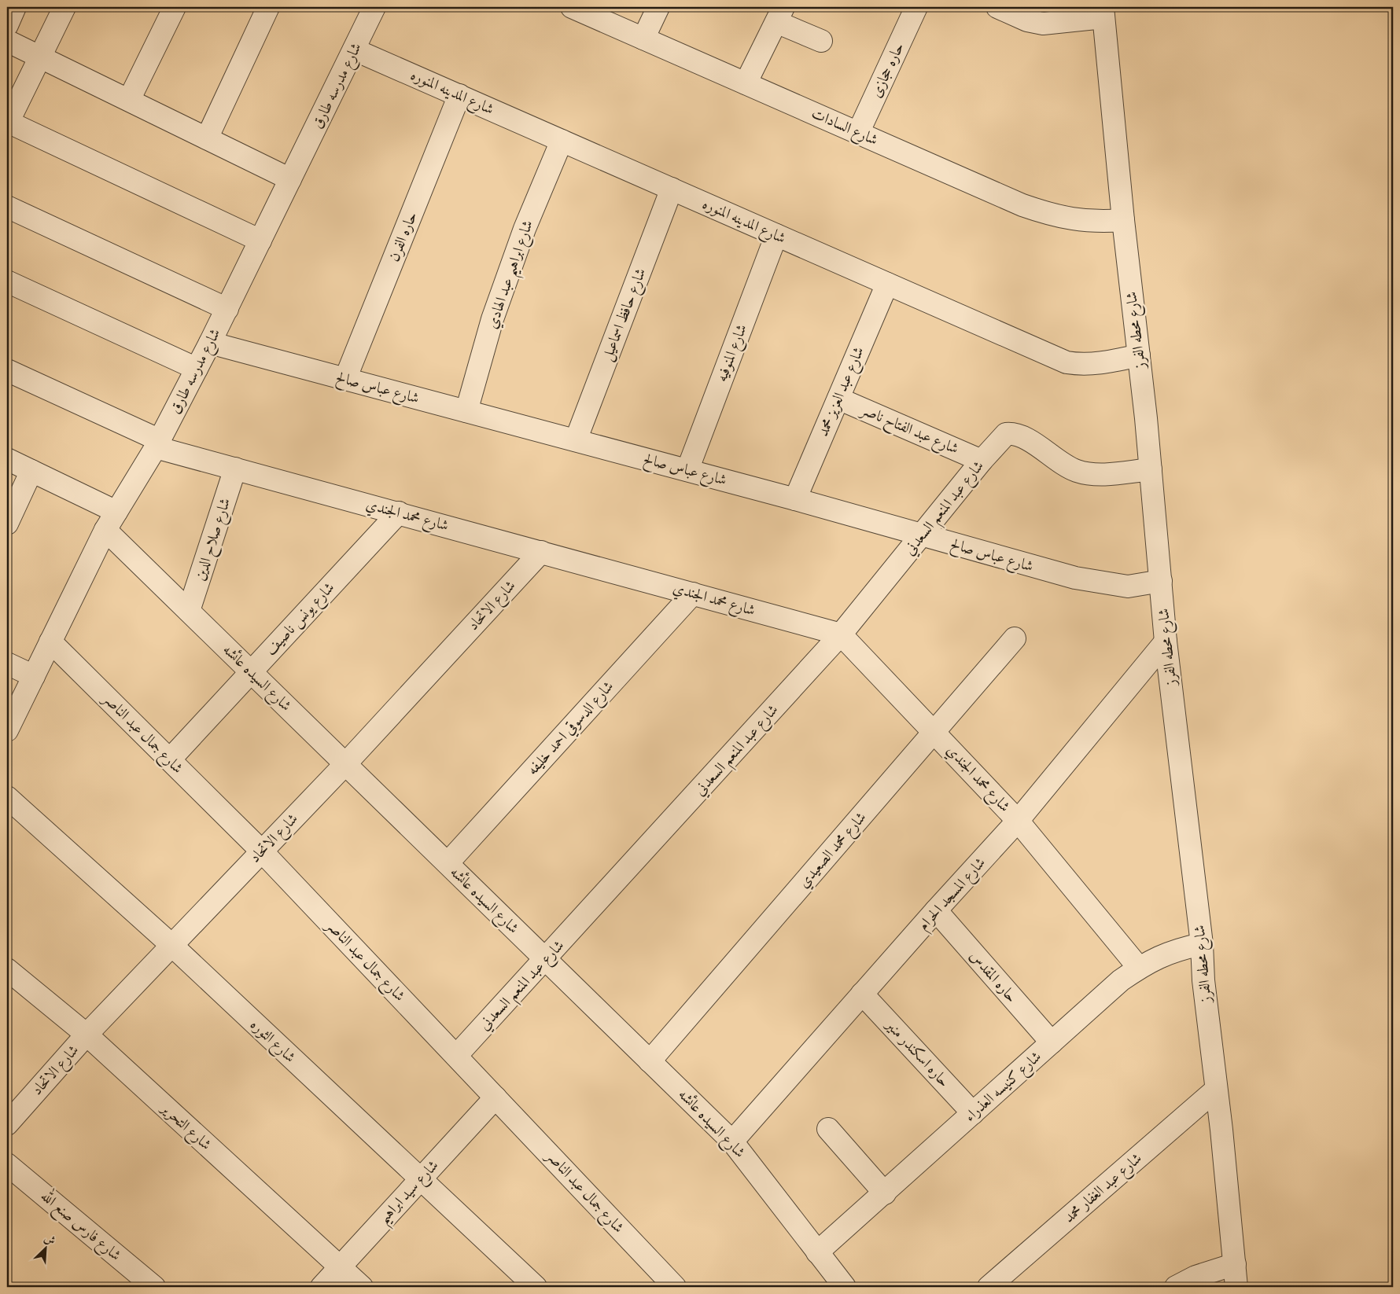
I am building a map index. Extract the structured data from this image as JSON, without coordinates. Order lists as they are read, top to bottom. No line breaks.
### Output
{"streets":{"street":["حاره حجازى","شارع مدرسه طارق","شارع المدينه المنوره","شارع السادات","حاره الفرن","شارع ابراهيم عبد الهادي","شارع حافظ اسماعيل","شارع محطه الفرز","شارع المنوفيه","شارع عباس صالح","شارع عبد العزيز محمد","شارع عبد الفتاح ناصر","شارع عبد المنعم السعدني","شارع محمد الجندي","شارع صلاح الدين","شارع الاتحاد","شارع يونس ناصيف","شارع السيده عائشه","شارع الدسوقي احمد خليفه","شارع جمال عبد الناصر","شارع محمد الصعيدي","شارع المسجد الحرام","حاره المقدس","شارع الثوره","حاره اسكندر منير","شارع كنيسه العذراء","شارع التحرير","شارع عبد الغفار محمد","شارع سيد ابراهيم","شارع فارس صنع الله"]},"crossings":[["حاره حجازى","شارع السادات"],["شارع مدرسه طارق","شارع المدينه المنوره"],["شارع مدرسه طارق","شارع عباس صالح"],["شارع مدرسه طارق","شارع محمد الجندي"],["شارع مدرسه طارق","شارع السيده عائشه"],["شارع مدرسه طارق","شارع جمال عبد الناصر"],["شارع المدينه المنوره","حاره الفرن"],["شارع المدينه المنوره","شارع ابراهيم عبد الهادي"],["شارع المدينه المنوره","شارع حافظ اسماعيل"],["شارع المدينه المنوره","شارع محطه الفرز"],["شارع المدينه المنوره","شارع المنوفيه"],["شارع المدينه المنوره","شارع عبد العزيز محمد"],["شارع السادات","شارع محطه الفرز"],["حاره الفرن","شارع عباس صالح"],["شارع ابراهيم عبد الهادي","شارع عباس صالح"],["شارع حافظ اسماعيل","شارع عباس صالح"],["شارع محطه الفرز","شارع عباس صالح"],["شارع محطه الفرز","شارع عبد المنعم السعدني"],["شارع محطه الفرز","شارع المسجد الحرام"],["شارع محطه الفرز","شارع كنيسه العذراء"],["شارع محطه الفرز","شارع عبد الغفار محمد"],["شارع المنوفيه","شارع عباس صالح"],["شارع عباس صالح","شارع عبد العزيز محمد"],["شارع عباس صالح","شارع عبد المنعم السعدني"],["شارع عبد العزيز محمد","شارع عبد الفتاح ناصر"],["شارع عبد الفتاح ناصر","شارع عبد المنعم السعدني"],["شارع عبد المنعم السعدني","شارع محمد الجندي"],["شارع عبد المنعم السعدني","شارع السيده عائشه"],["شارع عبد المنعم السعدني","شارع جمال عبد الناصر"],["شارع محمد الجندي","شارع صلاح الدين"],["شارع محمد الجندي","شارع الاتحاد"],["شارع محمد الجندي","شارع يونس ناصيف"],["شارع محمد الجندي","شارع الدسوقي احمد خليفه"],["شارع محمد الجندي","شارع محمد الصعيدي"],["شارع محمد الجندي","شارع المسجد الحرام"],["شارع محمد الجندي","شارع كنيسه العذراء"],["شارع صلاح الدين","شارع السيده عائشه"],["شارع الاتحاد","شارع السيده عائشه"],["شارع الاتحاد","شارع جمال عبد الناصر"],["شارع الاتحاد","شارع الثوره"],["شارع الاتحاد","شارع التحرير"],["شارع يونس ناصيف","شارع السيده عائشه"],["شارع يونس ناصيف","شارع جمال عبد الناصر"],["شارع السيده عائشه","شارع الدسوقي احمد خليفه"],["شارع السيده عائشه","شارع محمد الصعيدي"],["شارع السيده عائشه","شارع المسجد الحرام"],["شارع السيده عائشه","شارع كنيسه العذراء"],["شارع جمال عبد الناصر","شارع سيد ابراهيم"],["شارع المسجد الحرام","حاره المقدس"],["شارع المسجد الحرام","حاره اسكندر منير"],["حاره المقدس","شارع كنيسه العذراء"],["شارع الثوره","شارع سيد ابراهيم"],["حاره اسكندر منير","شارع كنيسه العذراء"],["شارع التحرير","شارع سيد ابراهيم"]],"north":"top right"}
